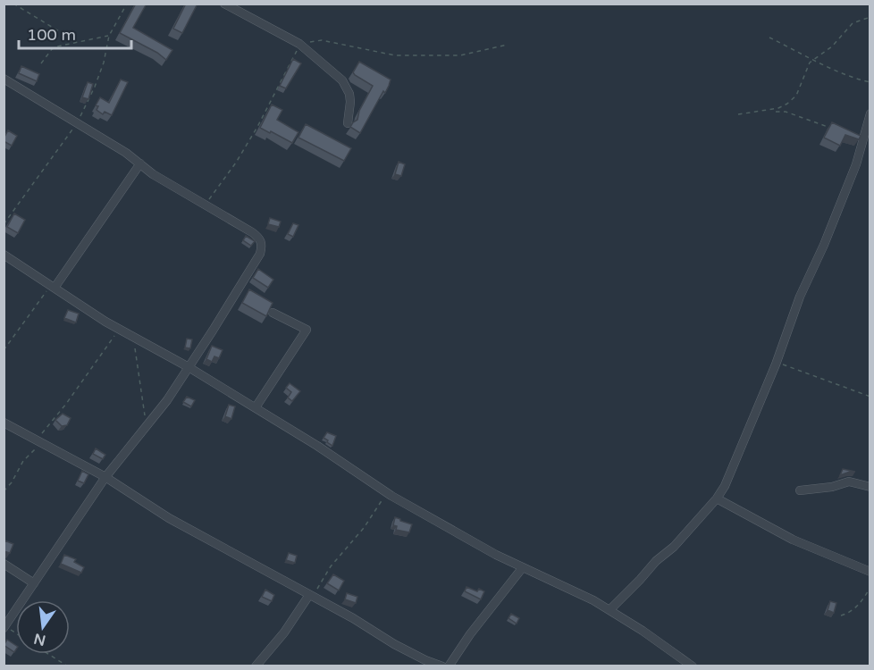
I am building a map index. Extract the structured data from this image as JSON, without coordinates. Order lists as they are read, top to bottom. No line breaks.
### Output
{"scale_bar":"100 m","north":"bottom"}
